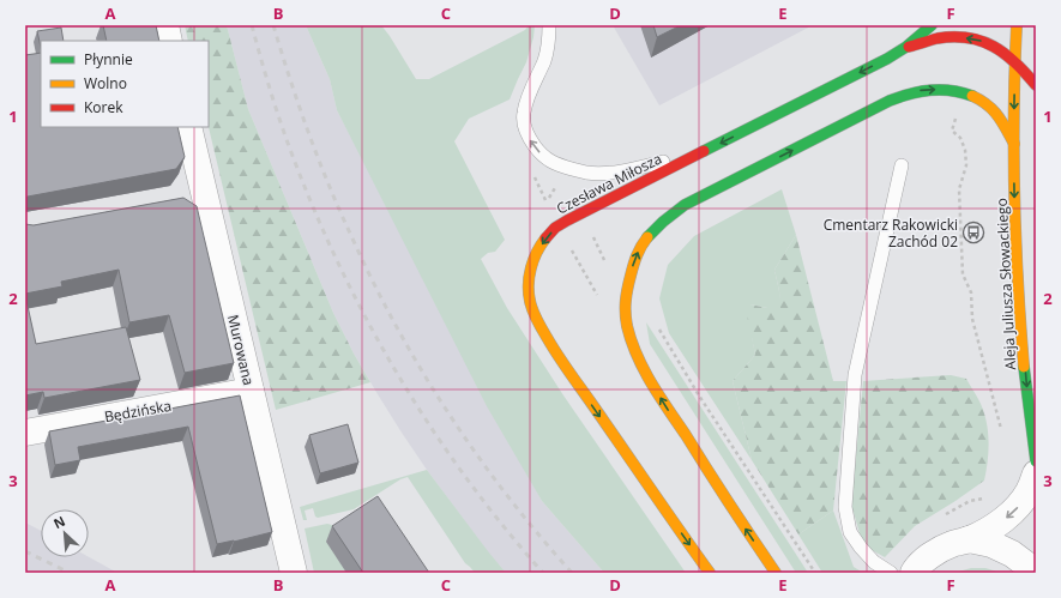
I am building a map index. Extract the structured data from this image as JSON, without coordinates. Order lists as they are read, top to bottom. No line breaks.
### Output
{"streets":{"main road":["Czesława Miłosza","Aleja Juliusza Słowackiego"],"street":["Murowana","Będzińska"]},"crossings":[["Murowana","Będzińska"]],"one_way":["Aleja Juliusza Słowackiego"],"places":{"bus stop":["Cmentarz Rakowicki Zachód 02"]},"legend":["Płynnie","Wolno","Korek"],"north":"top left","grid":{"columns":["A","B","C","D","E","F"],"rows":["1","2","3"]}}
